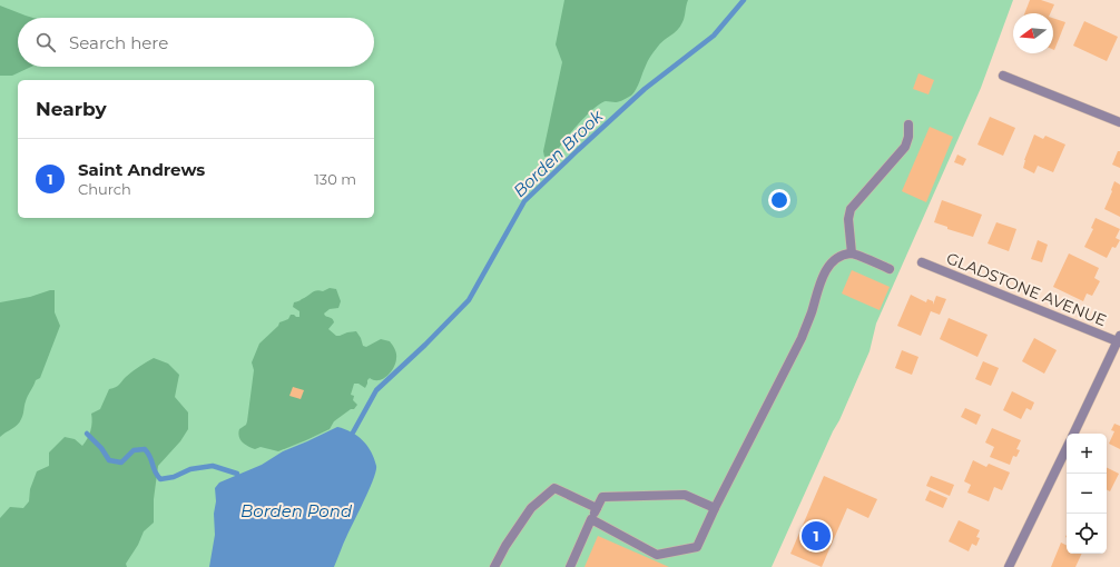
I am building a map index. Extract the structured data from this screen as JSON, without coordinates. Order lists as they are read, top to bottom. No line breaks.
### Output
{"streets":{"street":["GLADSTONE AVENUE"]},"water":["Borden Brook","Borden Pond"],"north":"left","page":{"search":"Search here","heading":"Nearby","list":[{"mark":"1","name":"Saint Andrews","note":"Church","value":"130 m"}],"map_buttons":["+","−"],"pins":"1"}}
